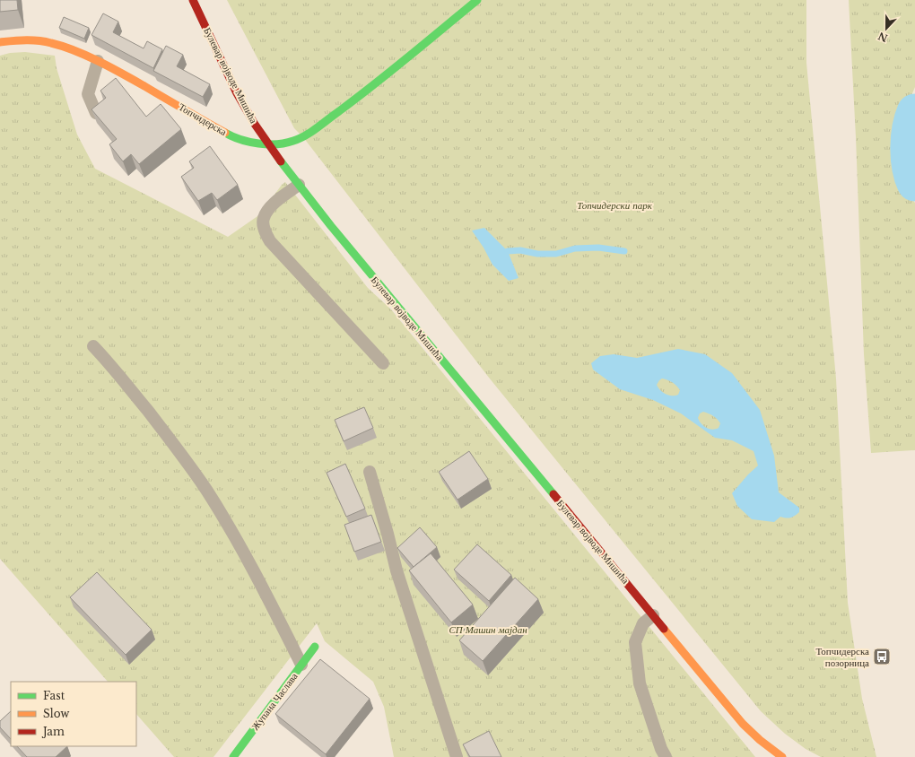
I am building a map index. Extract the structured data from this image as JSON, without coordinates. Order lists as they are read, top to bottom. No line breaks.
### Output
{"streets":{"main road":["Булевар војводе Мишића","Топчидерска","Жупана Часлава"]},"crossings":[["Булевар војводе Мишића","Топчидерска"]],"parks":["Топчидерски парк","СП Машин мајдан"],"places":{"bus stop":["Топчидерска позорница"]},"legend":["Fast","Slow","Jam"],"north":"bottom"}
